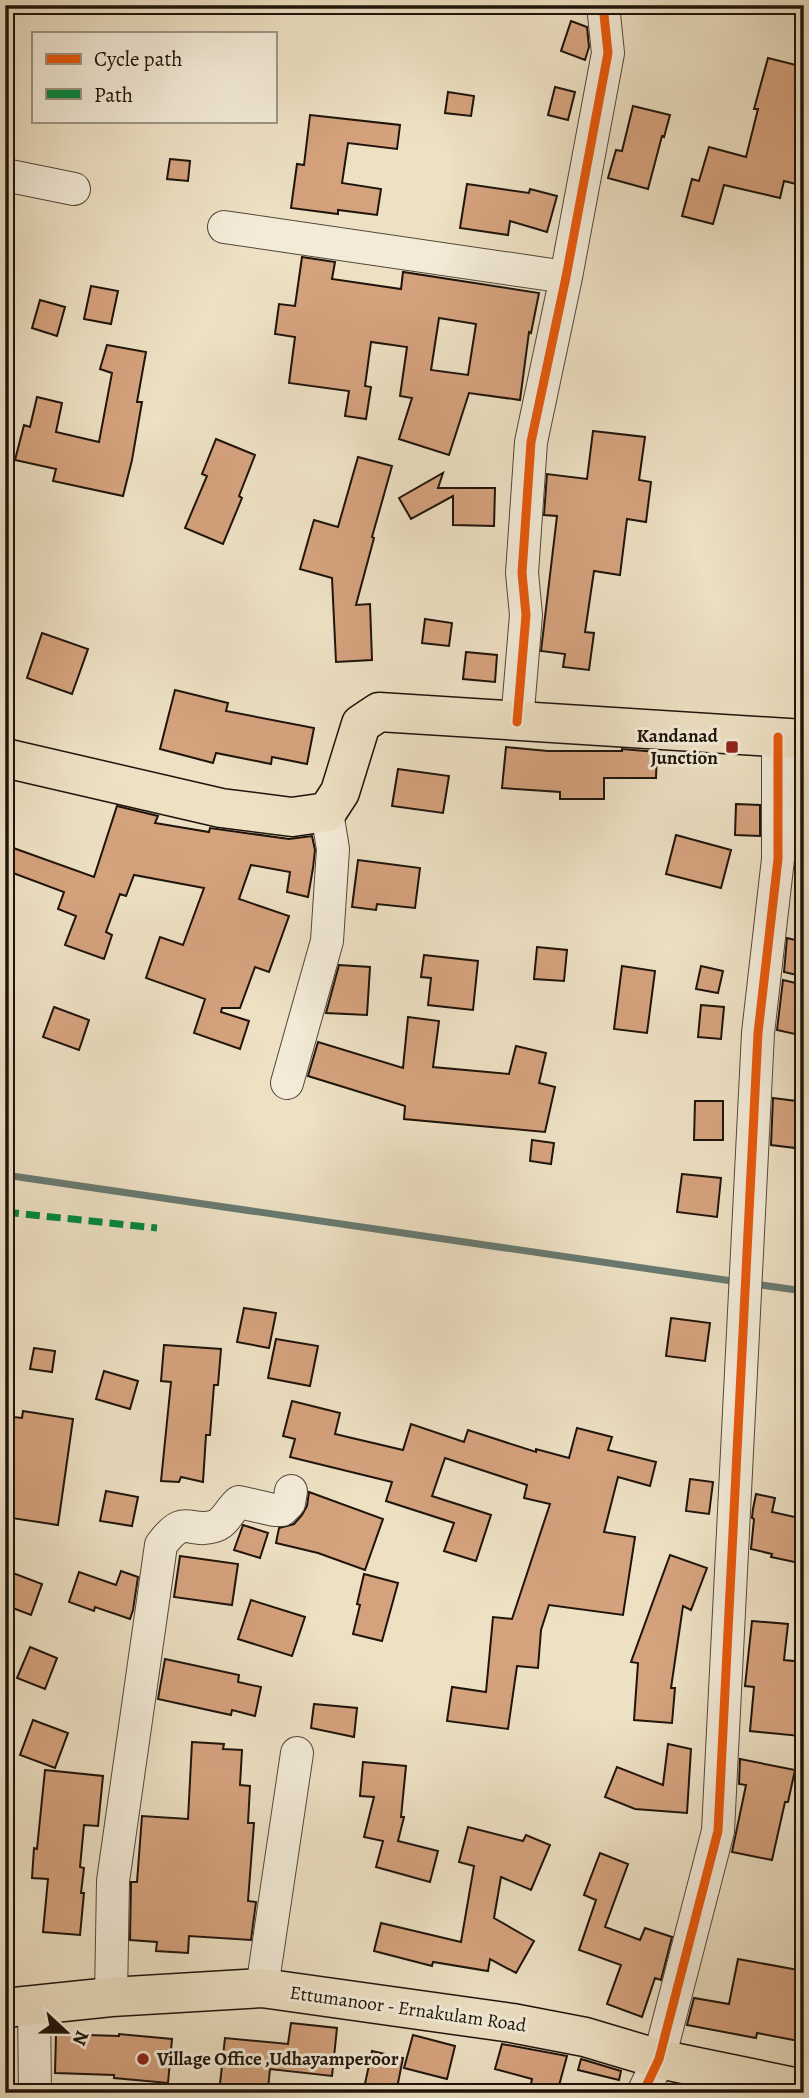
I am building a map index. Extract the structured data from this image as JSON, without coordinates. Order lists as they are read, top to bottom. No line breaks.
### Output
{"streets":{"main road":["Ettumanoor - Ernakulam Road"]},"places":{"transit":["Kandanad Junction"],"other":["Village Office ,Udhayamperoor"]},"legend":["Cycle path","Path"],"north":"right"}
